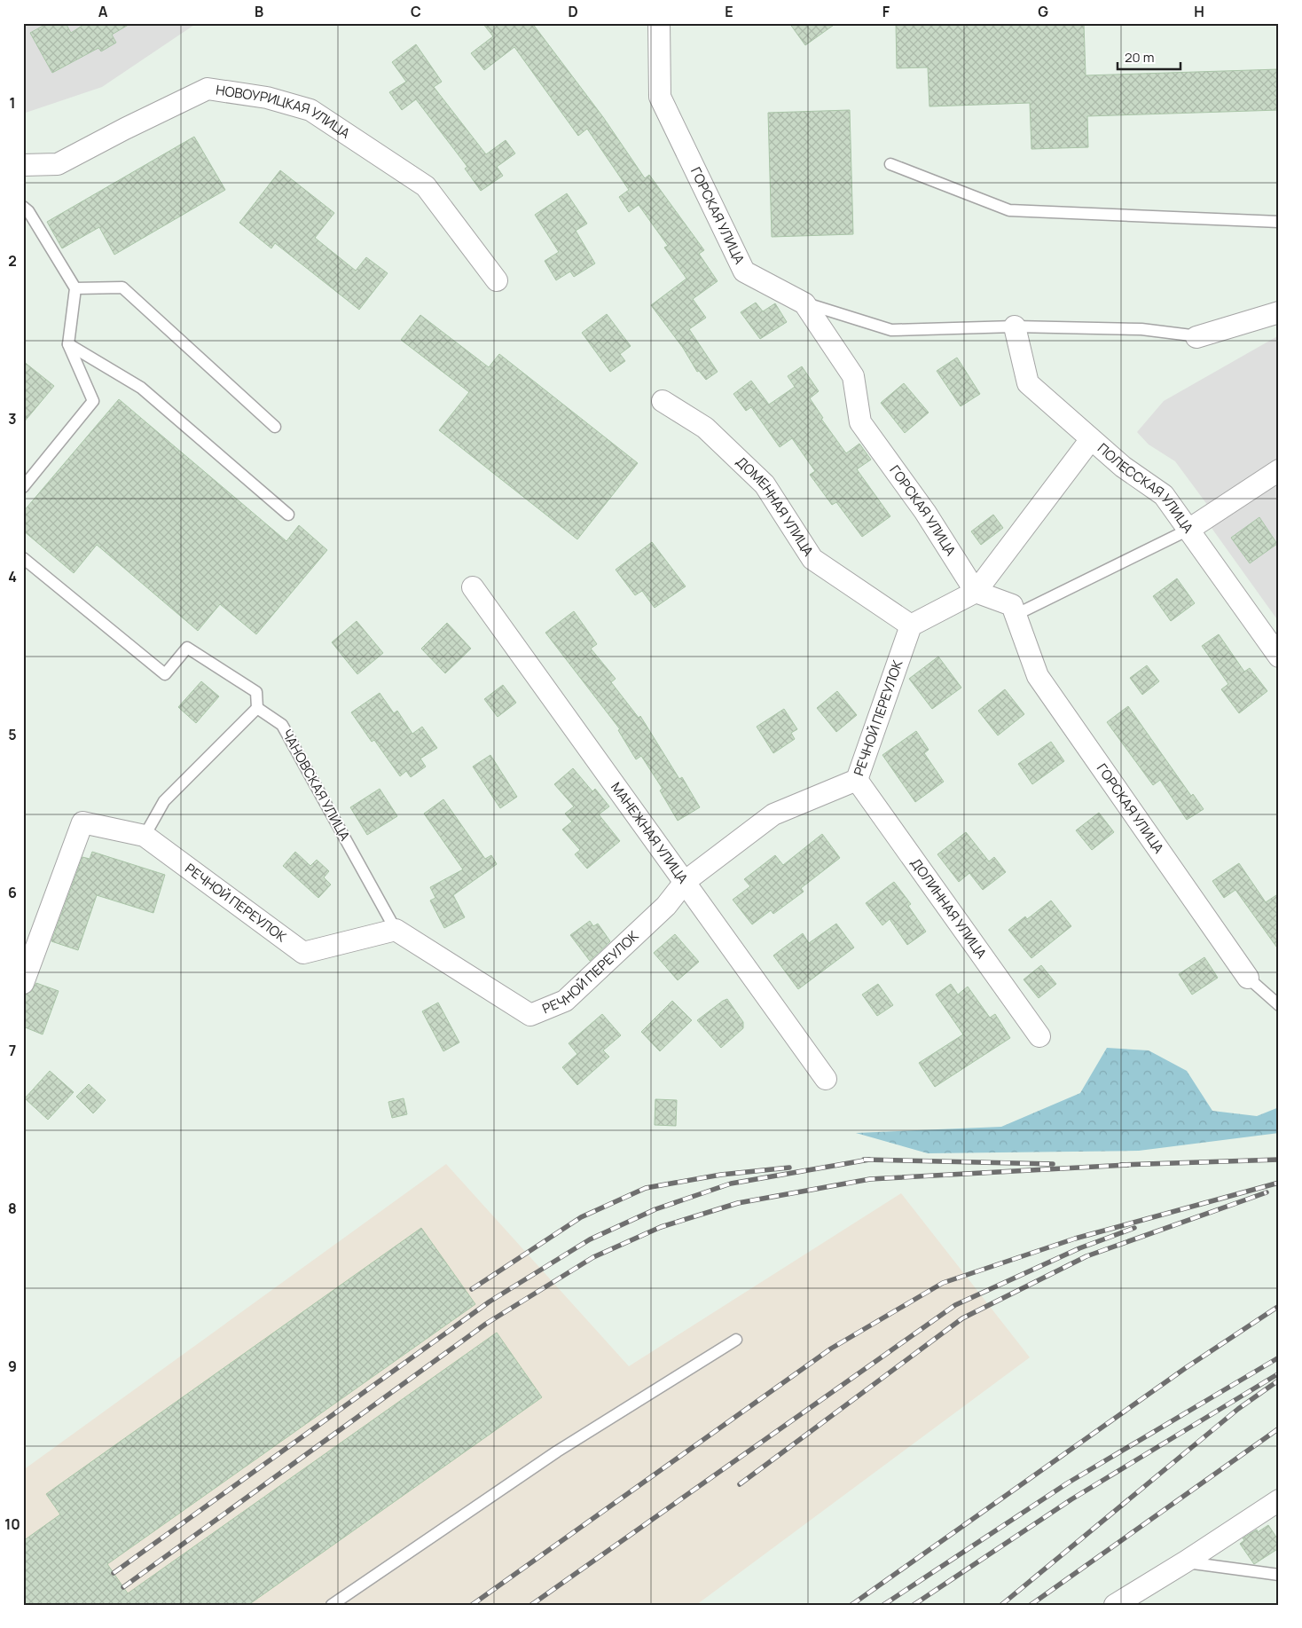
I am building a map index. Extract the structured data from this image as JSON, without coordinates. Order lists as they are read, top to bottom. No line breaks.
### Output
{"streets":{"street":["НОВОУРИЦКАЯ УЛИЦА","ГОРСКАЯ УЛИЦА","ПОЛЕССКАЯ УЛИЦА","ДОМЕННАЯ УЛИЦА","РЕЧНОЙ ПЕРЕУЛОК","МАНЕЖНАЯ УЛИЦА","ДОЛИННАЯ УЛИЦА"],"lane":["ЧАНОВСКАЯ УЛИЦА"]},"crossings":[["ДОМЕННАЯ УЛИЦА","РЕЧНОЙ ПЕРЕУЛОК"],["РЕЧНОЙ ПЕРЕУЛОК","ЧАНОВСКАЯ УЛИЦА"],["РЕЧНОЙ ПЕРЕУЛОК","МАНЕЖНАЯ УЛИЦА"],["РЕЧНОЙ ПЕРЕУЛОК","ДОЛИННАЯ УЛИЦА"]],"scale_bar":"20 m","grid":{"columns":["A","B","C","D","E","F","G","H"],"rows":["1","2","3","4","5","6","7","8","9","10"]}}
